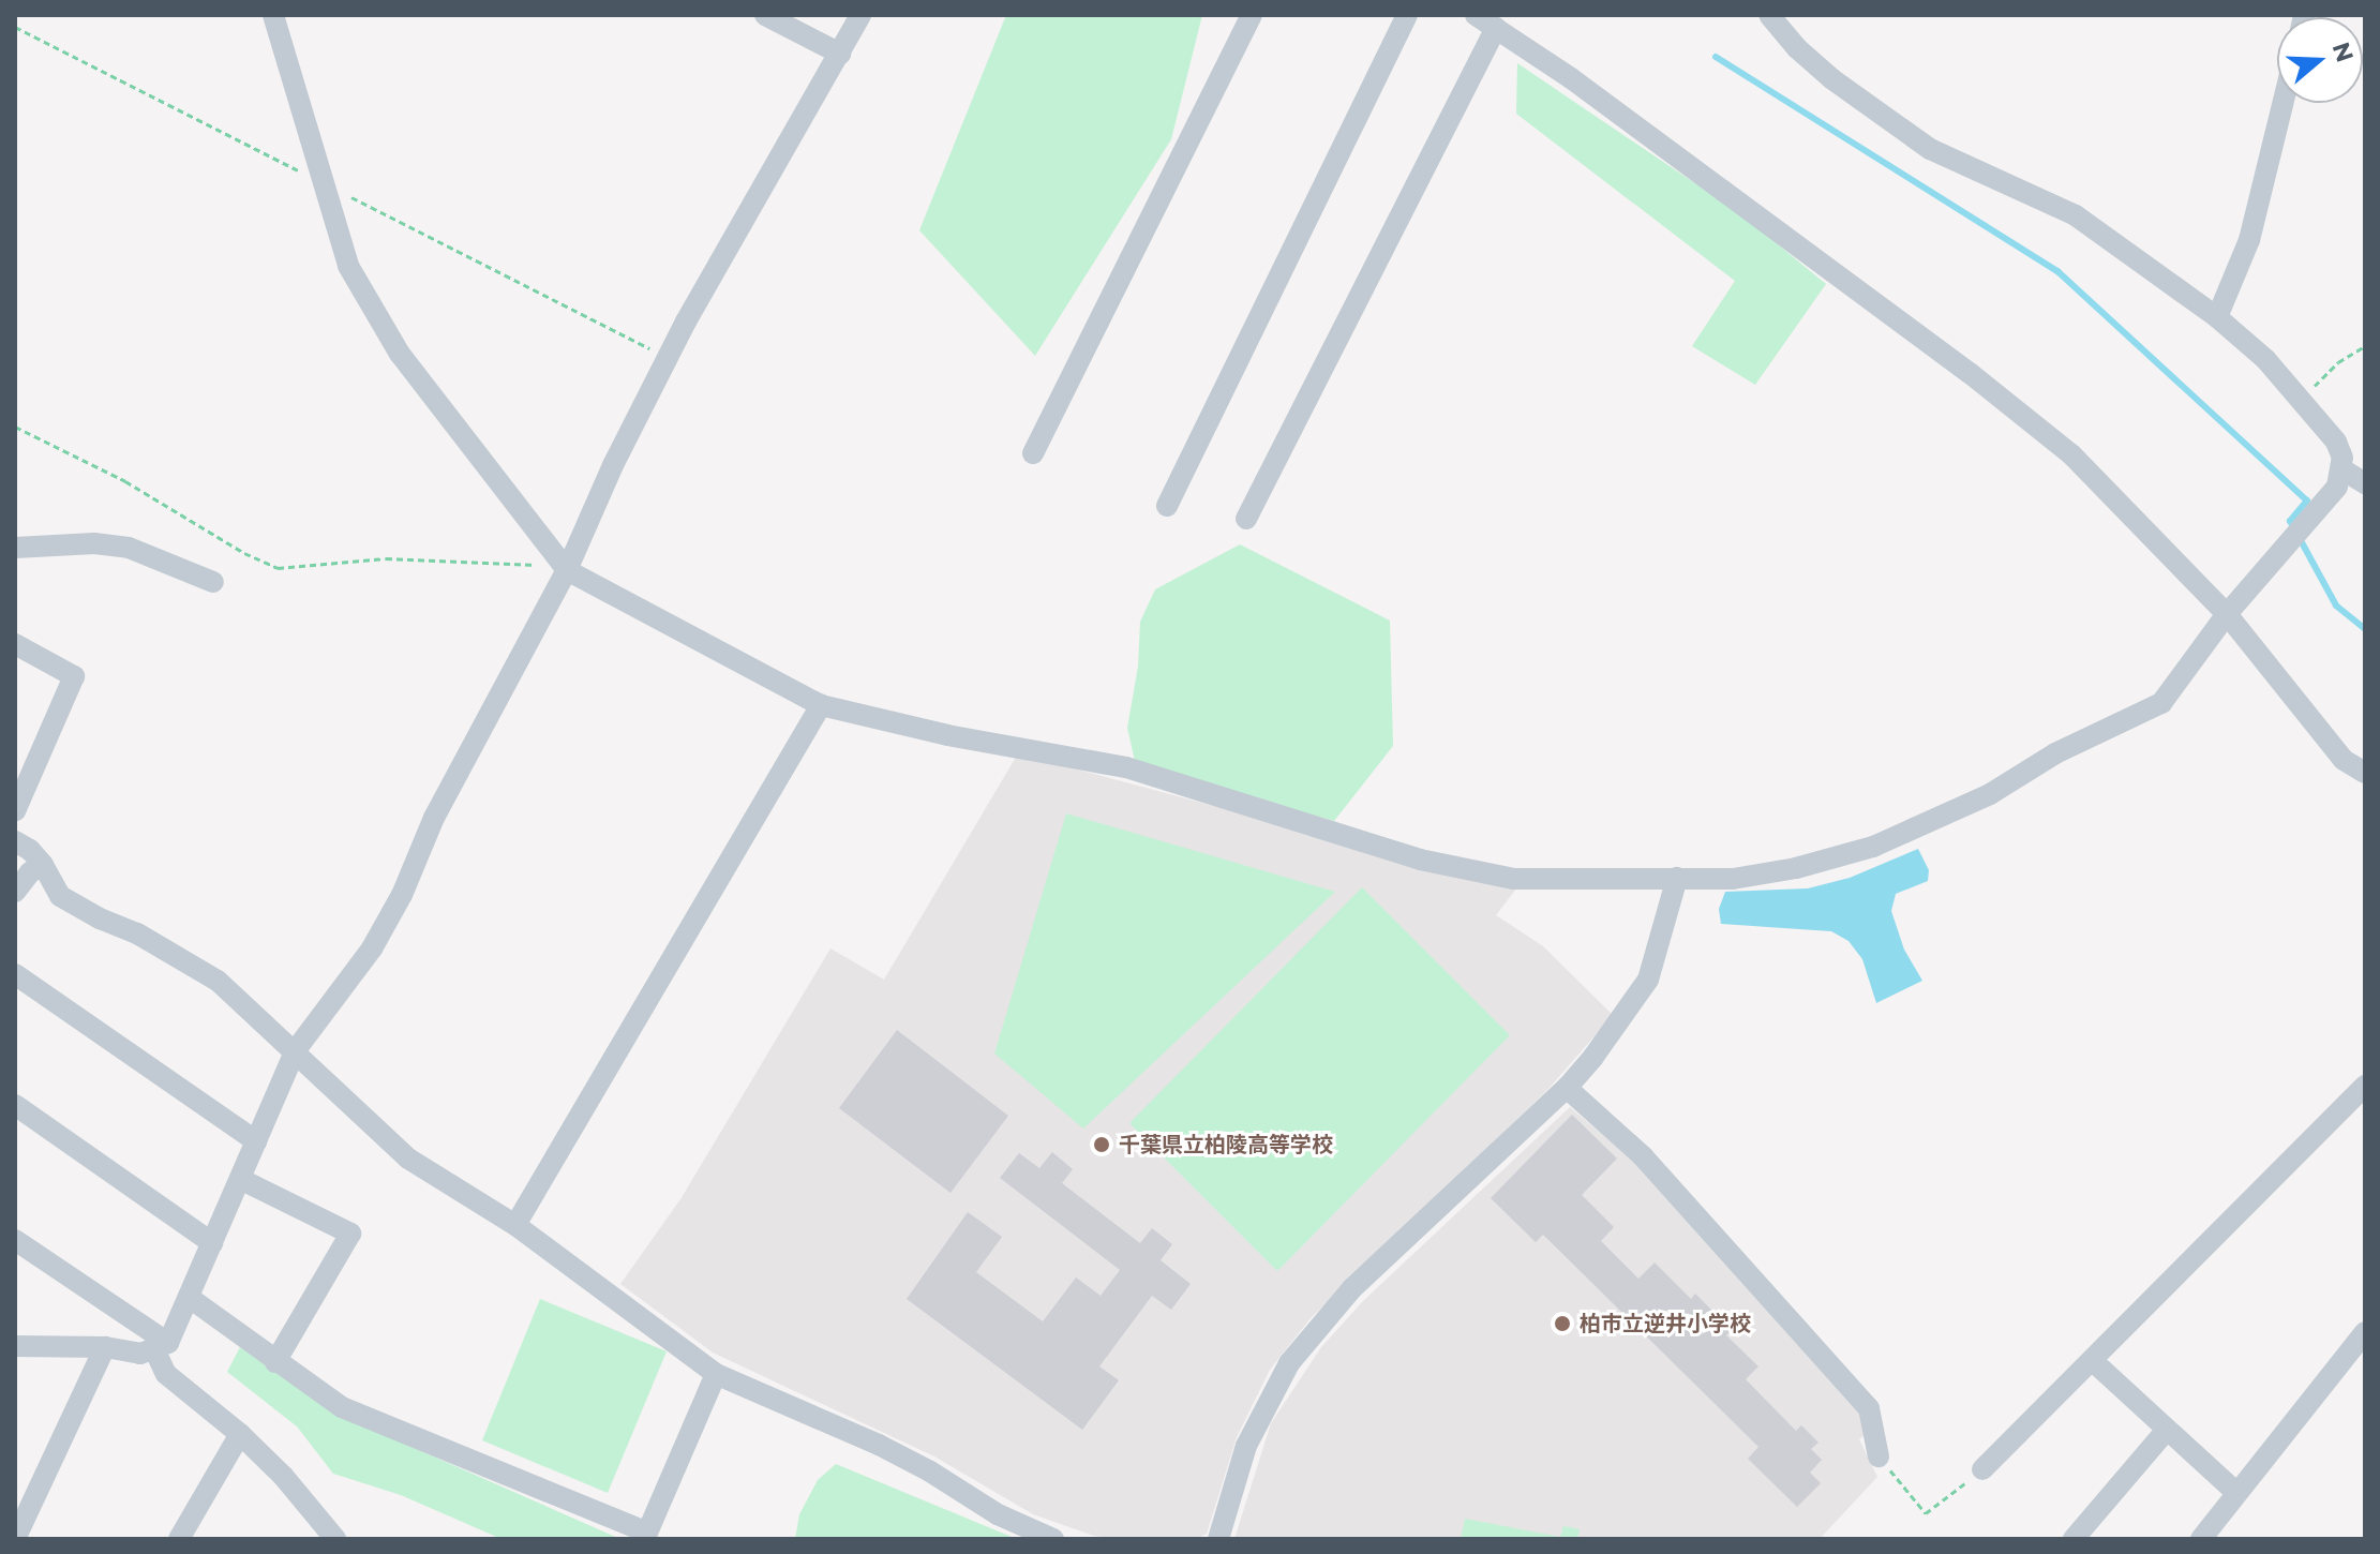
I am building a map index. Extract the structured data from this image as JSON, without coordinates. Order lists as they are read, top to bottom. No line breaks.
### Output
{"places":["千葉県立柏陵高等学校","柏市立逆井小学校"],"north":"right"}
